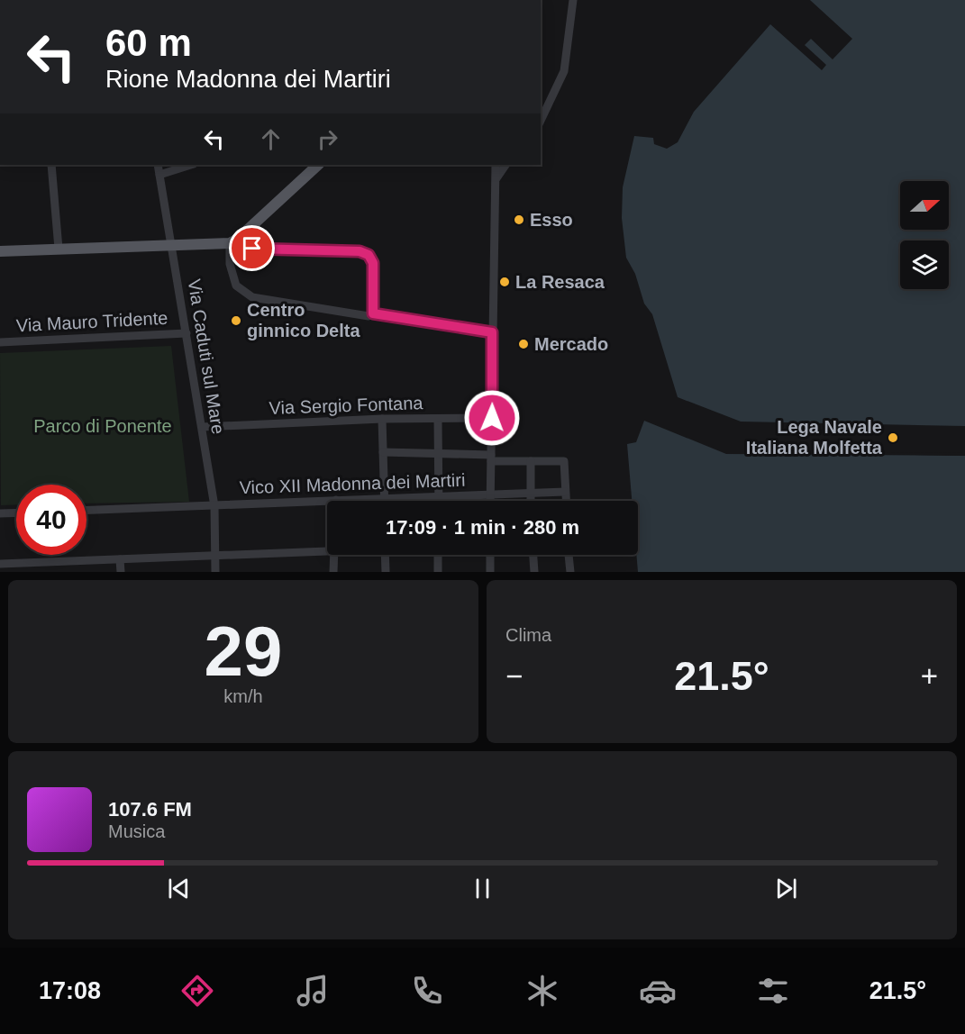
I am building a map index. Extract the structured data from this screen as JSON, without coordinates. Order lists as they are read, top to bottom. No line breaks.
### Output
{"streets":{"street":["Via Mauro Tridente","Via Caduti sul Mare","Via Sergio Fontana","Vico XII Madonna dei Martiri"]},"crossings":[["Via Mauro Tridente","Via Caduti sul Mare"],["Via Caduti sul Mare","Via Sergio Fontana"],["Via Caduti sul Mare","Vico XII Madonna dei Martiri"]],"parks":["Parco di Ponente"],"places":["Esso","La Resaca","Centro ginnico Delta","Mercado","Lega Navale Italiana Molfetta"],"north":"right","page":{"turn":["60 m","Rione Madonna dei Martiri"],"limit":"40","trip":"17:09 · 1 min · 280 m","tile":[["29","km/h"],"Clima"],"heat":["−","21.5°","+"],"song":["107.6 FM","Musica"],"tabs":["17:08","21.5°"]}}
